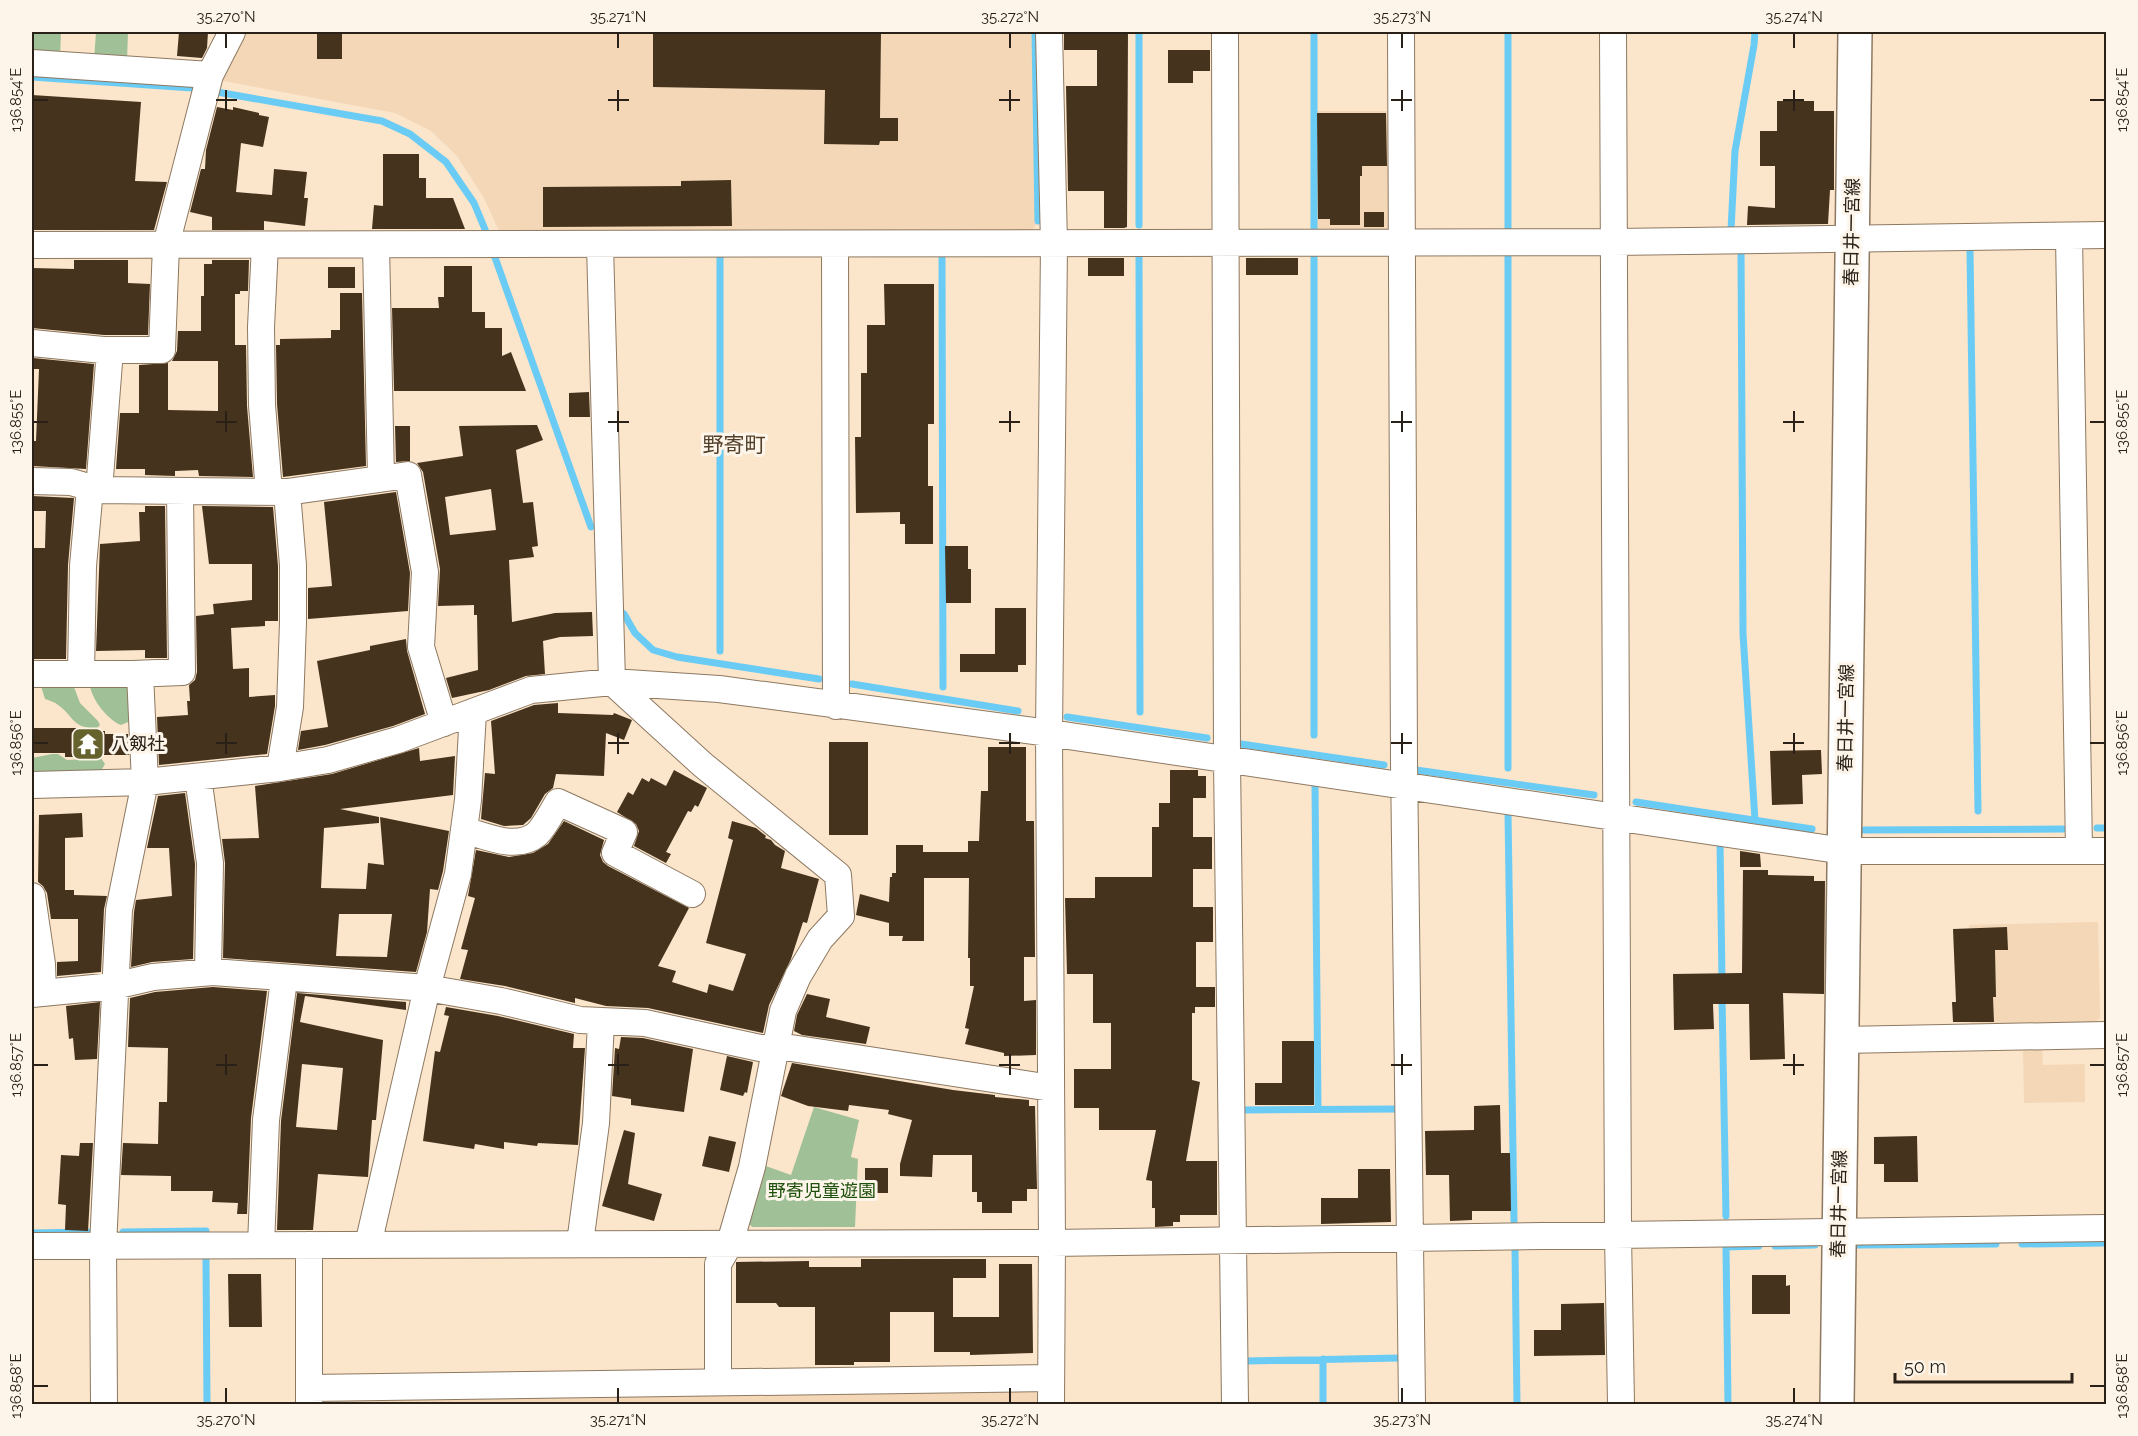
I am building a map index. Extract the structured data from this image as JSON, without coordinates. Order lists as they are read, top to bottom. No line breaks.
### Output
{"streets":{"main road":["春日井一宮線"]},"districts":["野寄町"],"parks":["野寄児童遊園"],"places":{"temple":["八剱社"]},"scale_bar":"50 m","coordinates":["35.270°N","35.271°N","35.272°N","35.273°N","35.274°N","136.854°E","136.855°E","136.856°E","136.857°E","136.858°E"]}
